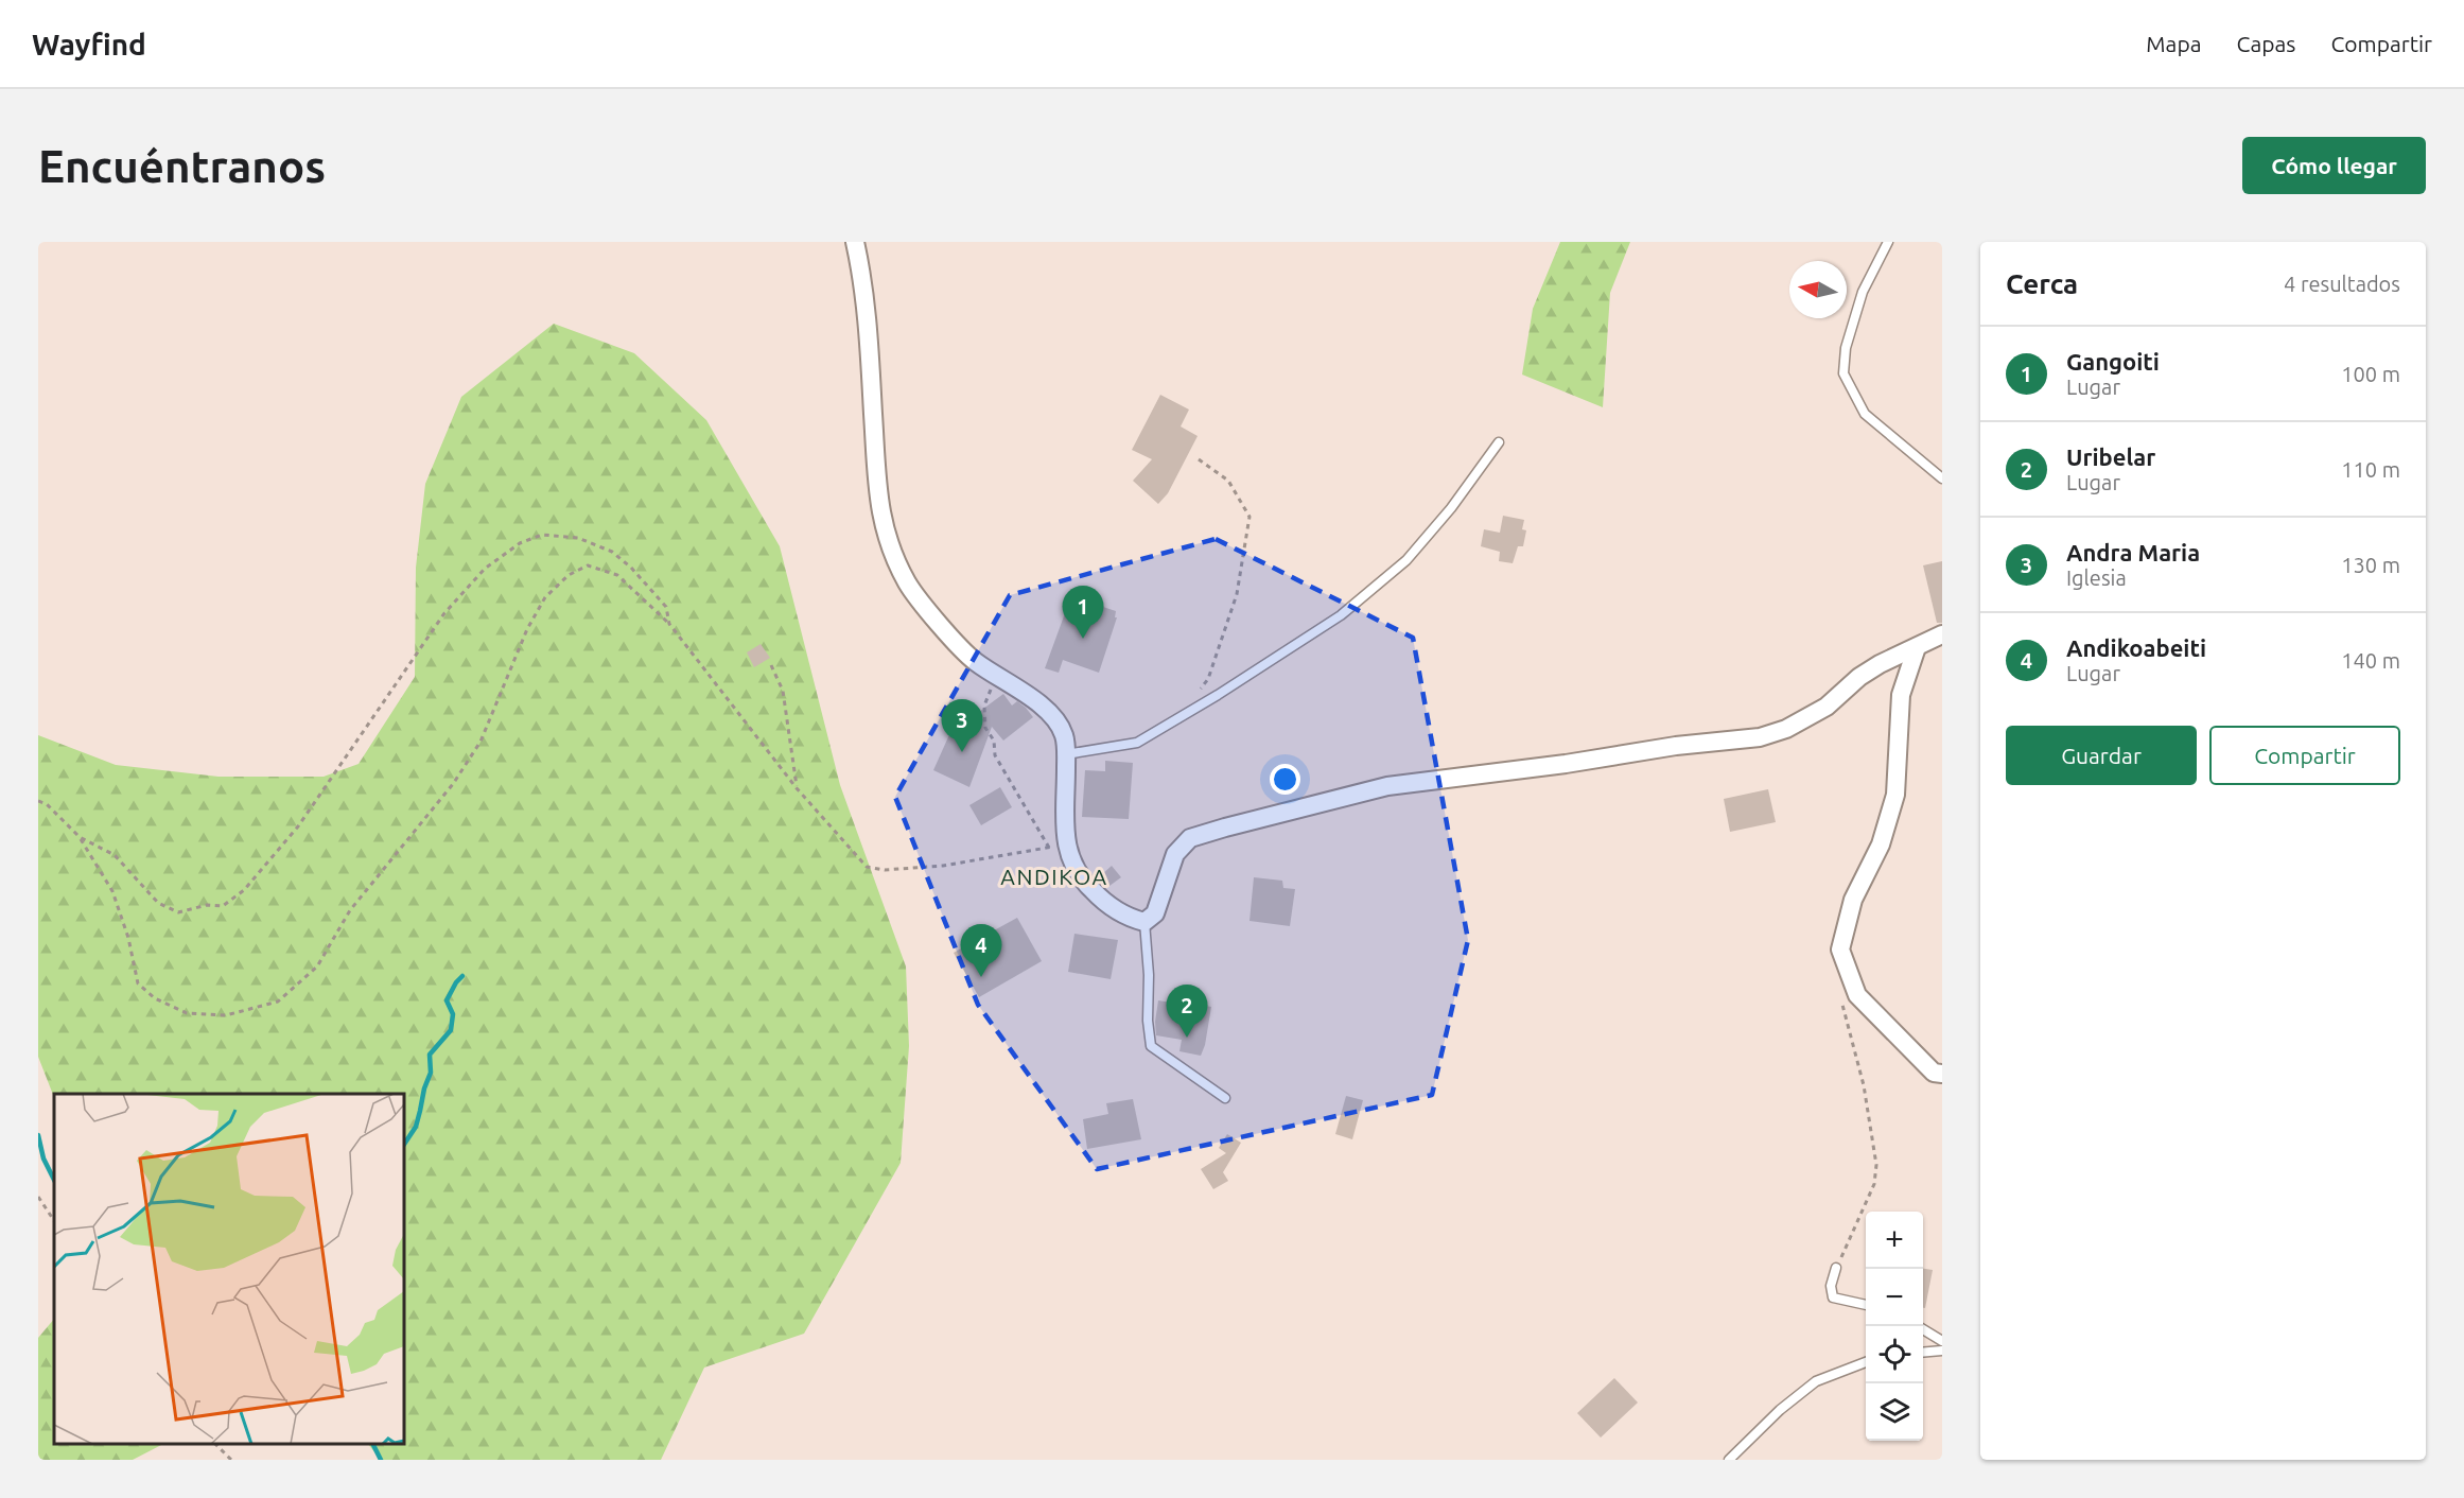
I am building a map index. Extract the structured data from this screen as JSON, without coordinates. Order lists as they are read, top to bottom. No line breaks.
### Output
{"districts":["ANDIKOA"],"north":"left","page":{"header":"Wayfind","nav":["Mapa","Capas","Compartir"],"buttons":["Cómo llegar",["Guardar","Compartir"]],"title":"Encuéntranos","heading":["Cerca","4 resultados"],"list":[{"mark":"1","name":"Gangoiti","note":"Lugar","value":"100 m"},{"mark":"2","name":"Uribelar","note":"Lugar","value":"110 m"},{"mark":"3","name":"Andra Maria","note":"Iglesia","value":"130 m"},{"mark":"4","name":"Andikoabeiti","note":"Lugar","value":"140 m"}],"pins":["1","3","4","2"],"map_buttons":["+","−"]}}
